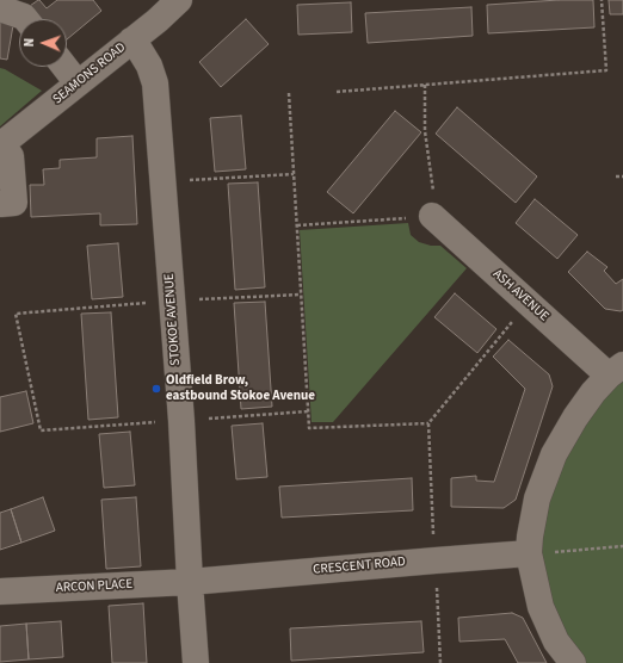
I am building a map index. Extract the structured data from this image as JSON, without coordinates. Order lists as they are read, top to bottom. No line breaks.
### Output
{"streets":{"street":["SEAMONS ROAD","ASH AVENUE","STOKOE AVENUE","CRESCENT ROAD","ARCON PLACE"]},"crossings":[["SEAMONS ROAD","STOKOE AVENUE"],["STOKOE AVENUE","CRESCENT ROAD"],["STOKOE AVENUE","ARCON PLACE"],["CRESCENT ROAD","ARCON PLACE"]],"places":["Oldfield Brow, eastbound Stokoe Avenue"],"north":"left"}
